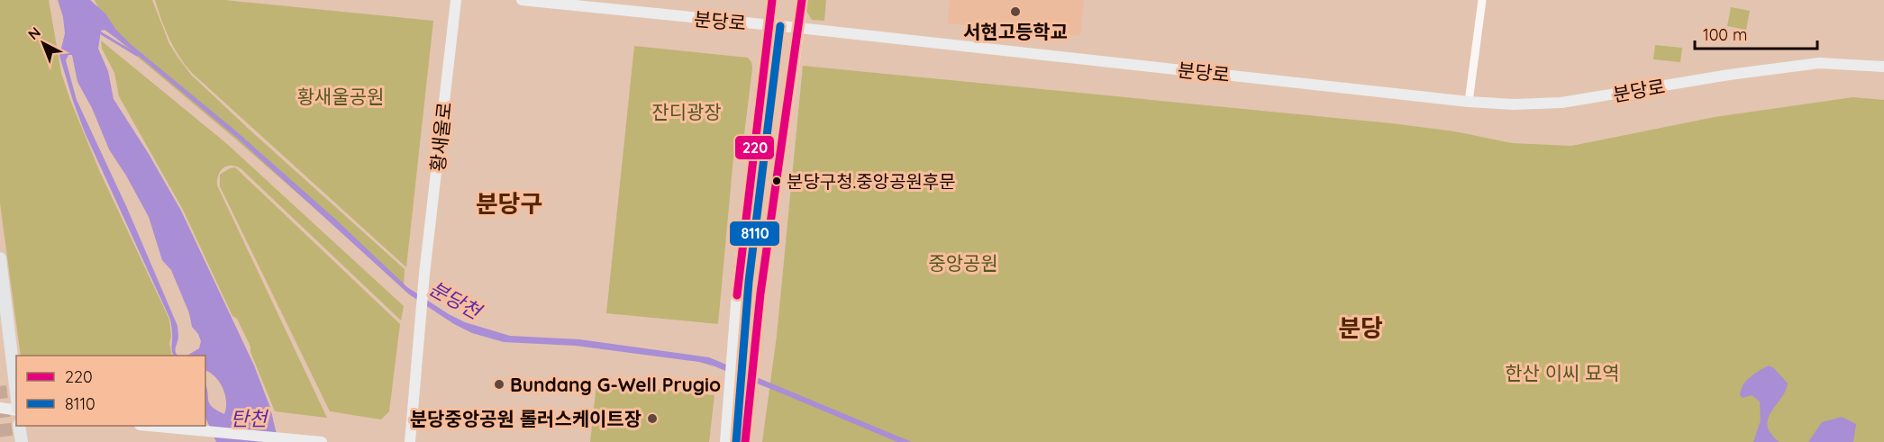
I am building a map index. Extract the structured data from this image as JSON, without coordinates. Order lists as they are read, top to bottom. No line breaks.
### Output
{"streets":{"main road":["분당로","황새울로"]},"districts":["분당구","분당"],"water":["분당천","탄천"],"parks":["황새울공원","잔디광장","중앙공원","한산 이씨 묘역"],"places":["서현고등학교","분당구청.중앙공원후문","Bundang G-Well Prugio","분당중앙공원 롤러스케이트장"],"lines":["transit line 220","transit line 8110"],"legend":["220","8110"],"scale_bar":"100 m","north":"top left"}
